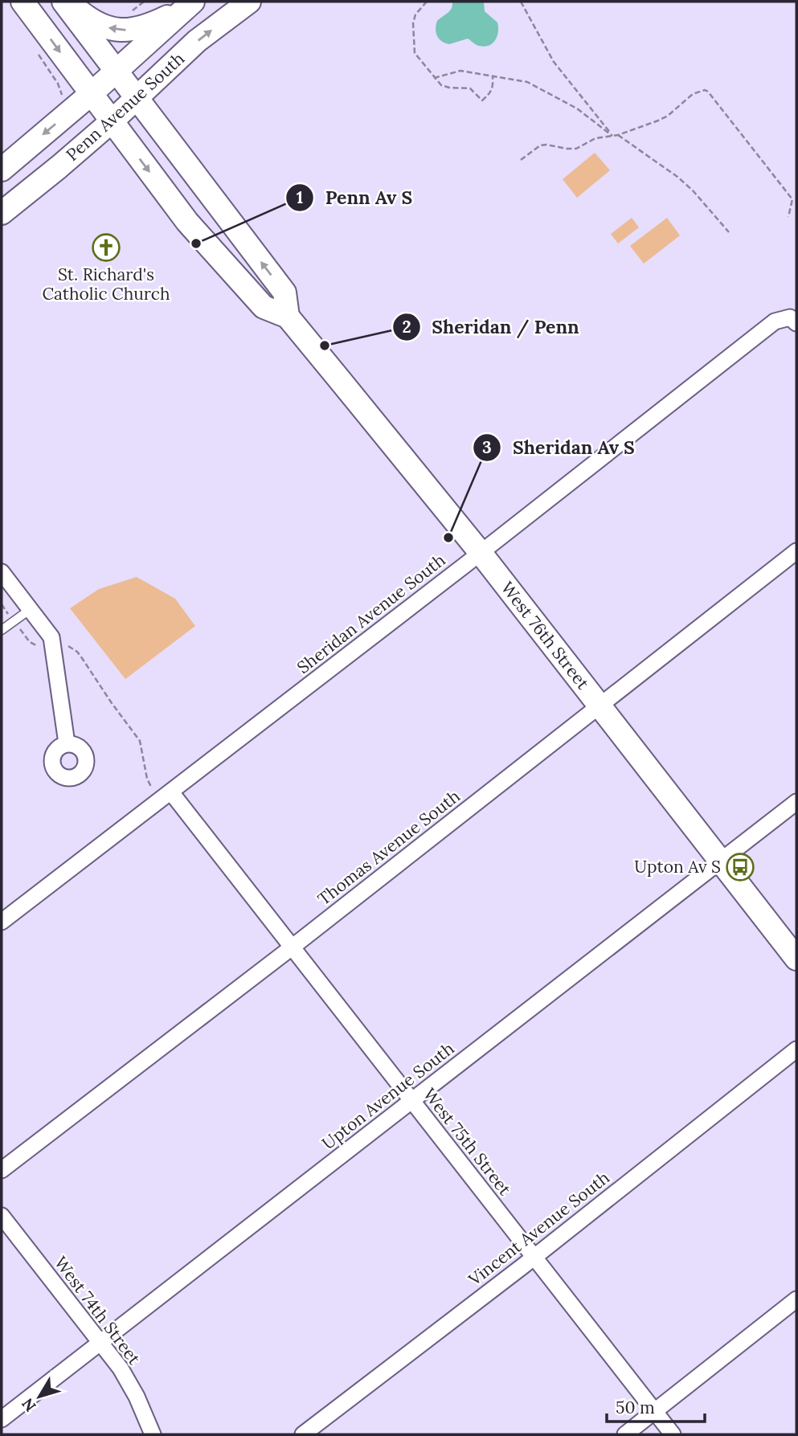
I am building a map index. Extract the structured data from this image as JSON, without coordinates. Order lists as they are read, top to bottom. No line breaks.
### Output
{"streets":{"street":["Penn Avenue South","Sheridan Avenue South","West 76th Street","Thomas Avenue South","Upton Avenue South","West 75th Street","Vincent Avenue South","West 74th Street"]},"crossings":[["Penn Avenue South","West 76th Street"],["Sheridan Avenue South","West 76th Street"],["Sheridan Avenue South","West 75th Street"],["West 76th Street","Thomas Avenue South"],["West 76th Street","Upton Avenue South"],["Thomas Avenue South","West 75th Street"],["Upton Avenue South","West 75th Street"],["Upton Avenue South","West 74th Street"],["West 75th Street","Vincent Avenue South"]],"places":{"other":["Penn Av S","Sheridan / Penn","Sheridan Av S"],"church":["St. Richard's Catholic Church"],"bus stop":["Upton Av S"]},"scale_bar":"50 m","north":"bottom left"}
